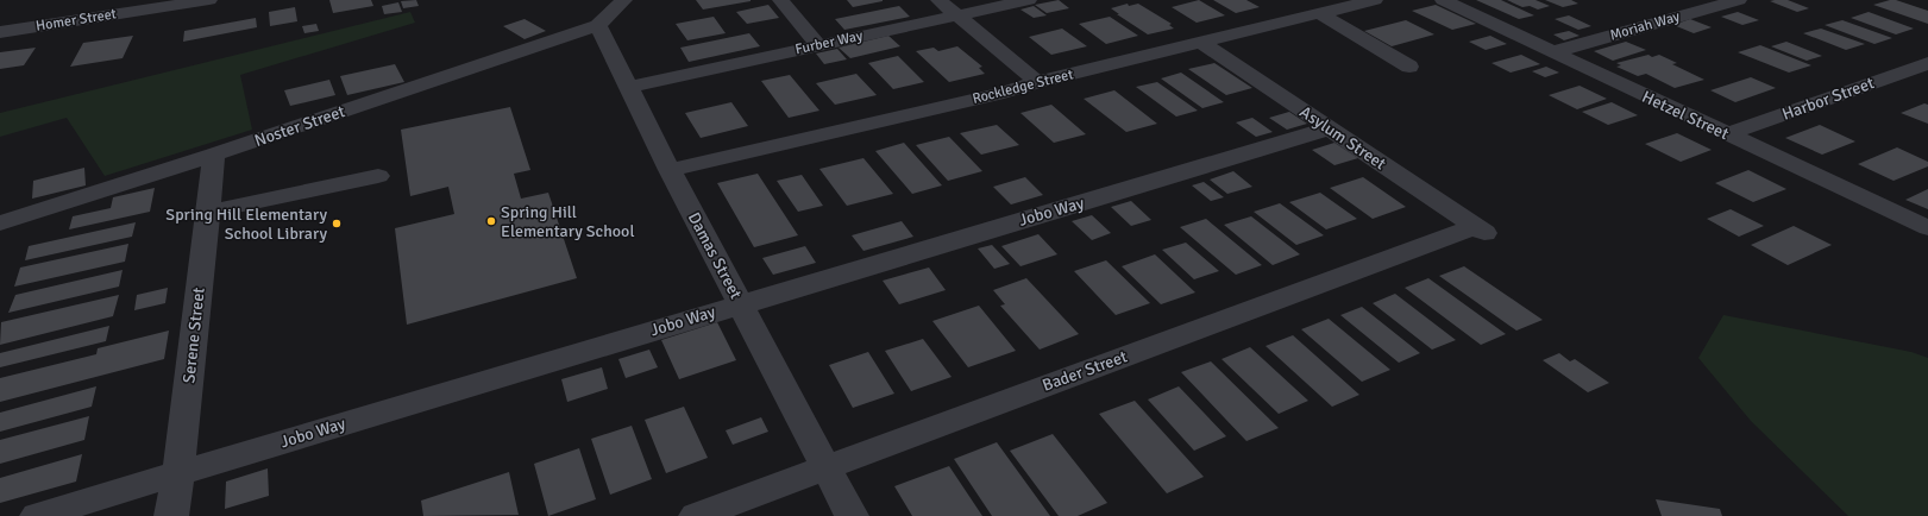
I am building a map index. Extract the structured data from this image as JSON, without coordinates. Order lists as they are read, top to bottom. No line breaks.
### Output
{"streets":{"street":["Homer Street","Moriah Way","Furber Way","Rockledge Street","Harbor Street","Hetzel Street","Noster Street","Asylum Street","Jobo Way","Damas Street","Serene Street","Bader Street"]},"crossings":[["Moriah Way","Hetzel Street"],["Furber Way","Damas Street"],["Rockledge Street","Asylum Street"],["Rockledge Street","Damas Street"],["Harbor Street","Hetzel Street"],["Noster Street","Damas Street"],["Noster Street","Serene Street"],["Asylum Street","Jobo Way"],["Asylum Street","Bader Street"],["Jobo Way","Damas Street"],["Jobo Way","Serene Street"],["Damas Street","Bader Street"]],"places":["Spring Hill Elementary School","Spring Hill Elementary School Library"]}
